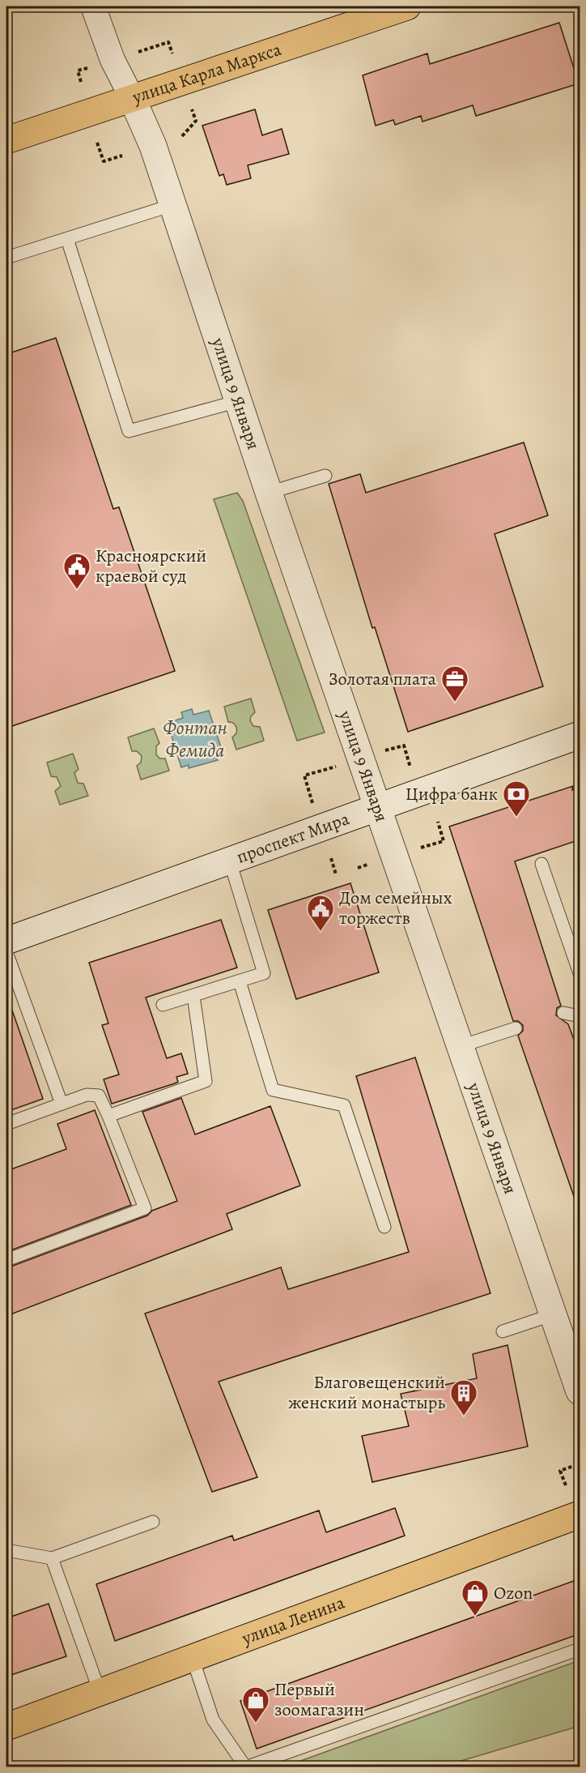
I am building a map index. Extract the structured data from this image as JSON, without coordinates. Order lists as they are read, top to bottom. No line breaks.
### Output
{"streets":{"main road":["улица Карла Маркса","улица Ленина"],"street":["улица 9 Января","проспект Мира"]},"crossings":[["улица Карла Маркса","улица 9 Января"],["улица 9 Января","проспект Мира"]],"water":["Фонтан Фемида"],"places":{"public building":["Красноярский краевой суд","Дом семейных торжеств"],"office":["Золотая плата"],"bank":["Цифра банк"],"building":["Благовещенский женский монастырь"],"shop":["Ozon","Первый зоомагазин"]}}
